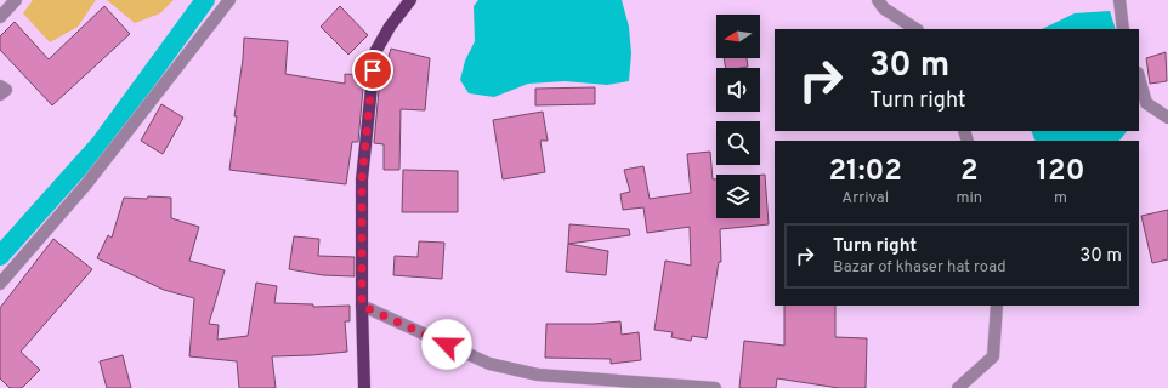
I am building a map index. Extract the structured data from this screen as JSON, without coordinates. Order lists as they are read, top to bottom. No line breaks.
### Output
{"north":"left","page":{"turn":["30 m","Turn right"],"eta":["21:02","Arrival","2","min","120","m"],"list":[{"name":"Turn right","note":"Bazar of khaser hat road","value":"30 m"}]}}
